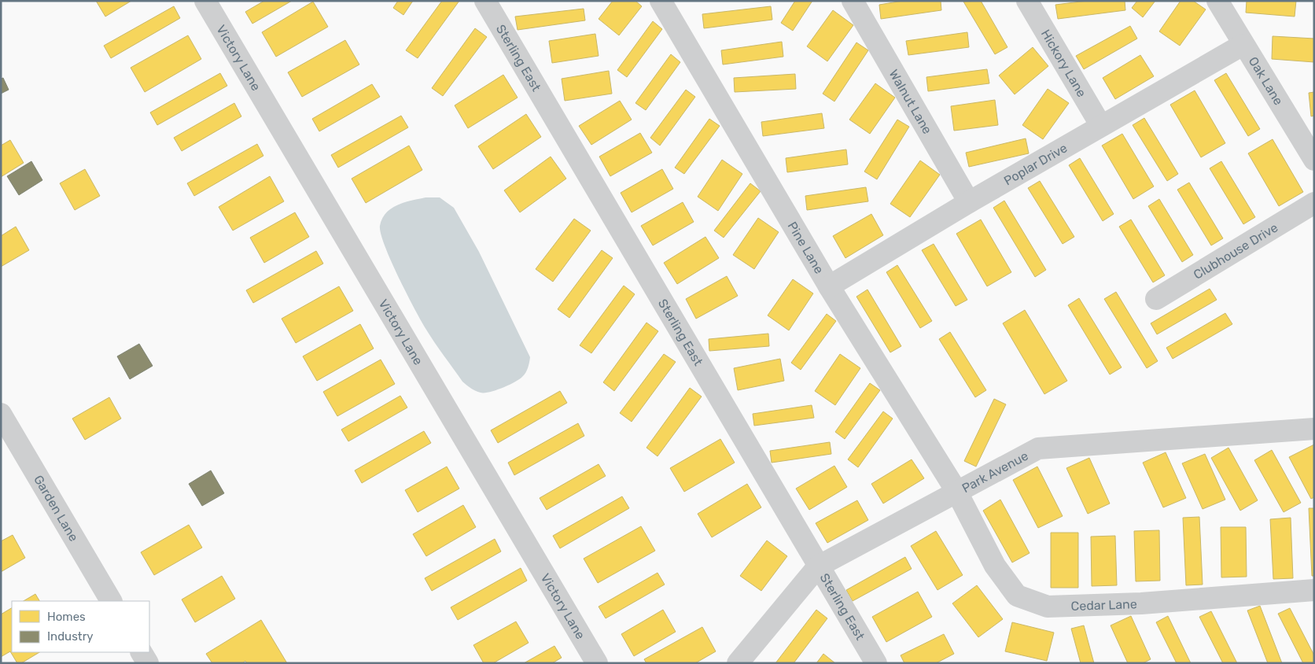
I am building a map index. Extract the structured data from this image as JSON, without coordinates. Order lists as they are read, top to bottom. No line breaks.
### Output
{"streets":{"street":["Sterling East","Victory Lane","Hickory Lane","Oak Lane","Walnut Lane","Poplar Drive","Pine Lane","Clubhouse Drive","Park Avenue","Garden Lane","Cedar Lane"]},"crossings":[["Sterling East","Park Avenue"],["Hickory Lane","Poplar Drive"],["Oak Lane","Poplar Drive"],["Walnut Lane","Poplar Drive"],["Poplar Drive","Pine Lane"],["Pine Lane","Park Avenue"],["Pine Lane","Cedar Lane"],["Park Avenue","Cedar Lane"]],"legend":["Homes","Industry"]}
